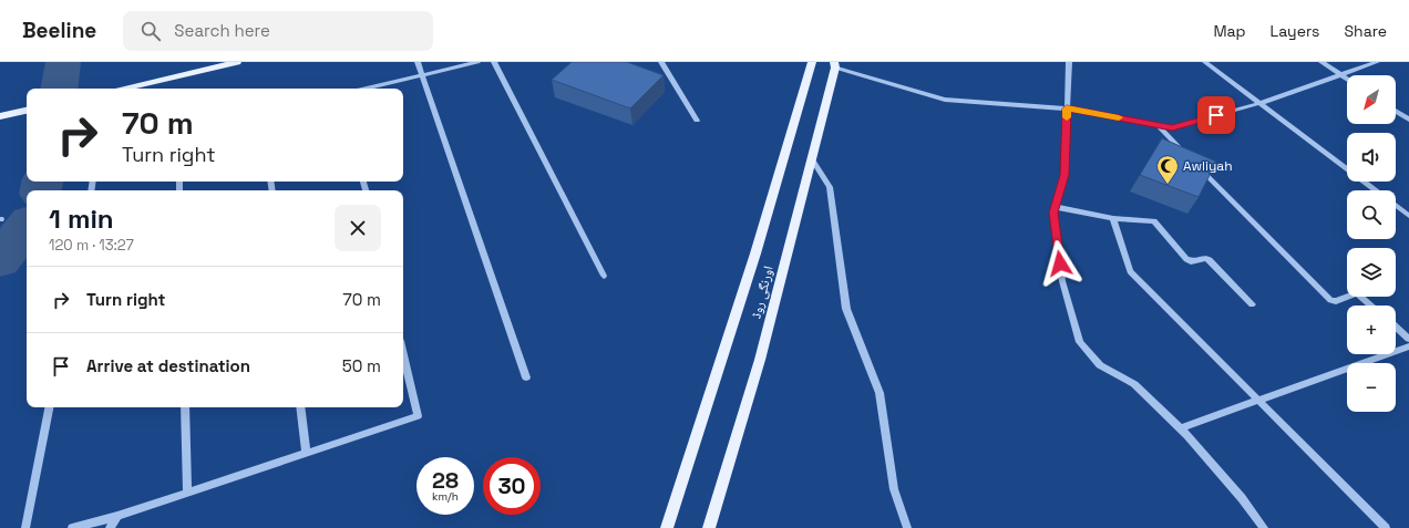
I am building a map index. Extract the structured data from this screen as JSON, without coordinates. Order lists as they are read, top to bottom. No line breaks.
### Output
{"streets":{"main road":["اورنگی روڈ"]},"places":{"mosque":["Awliyah"]},"north":"bottom left","page":{"header":"Beeline","search":"Search here","nav":["Map","Layers","Share"],"map_buttons":["+","−"],"turn":["70 m","Turn right"],"heading":["1 min","120 m · 13:27"],"list":[{"name":"Turn right","value":"70 m"},{"name":"Arrive at destination","value":"50 m"}],"speed":"28 km/h","limit":"30"}}
